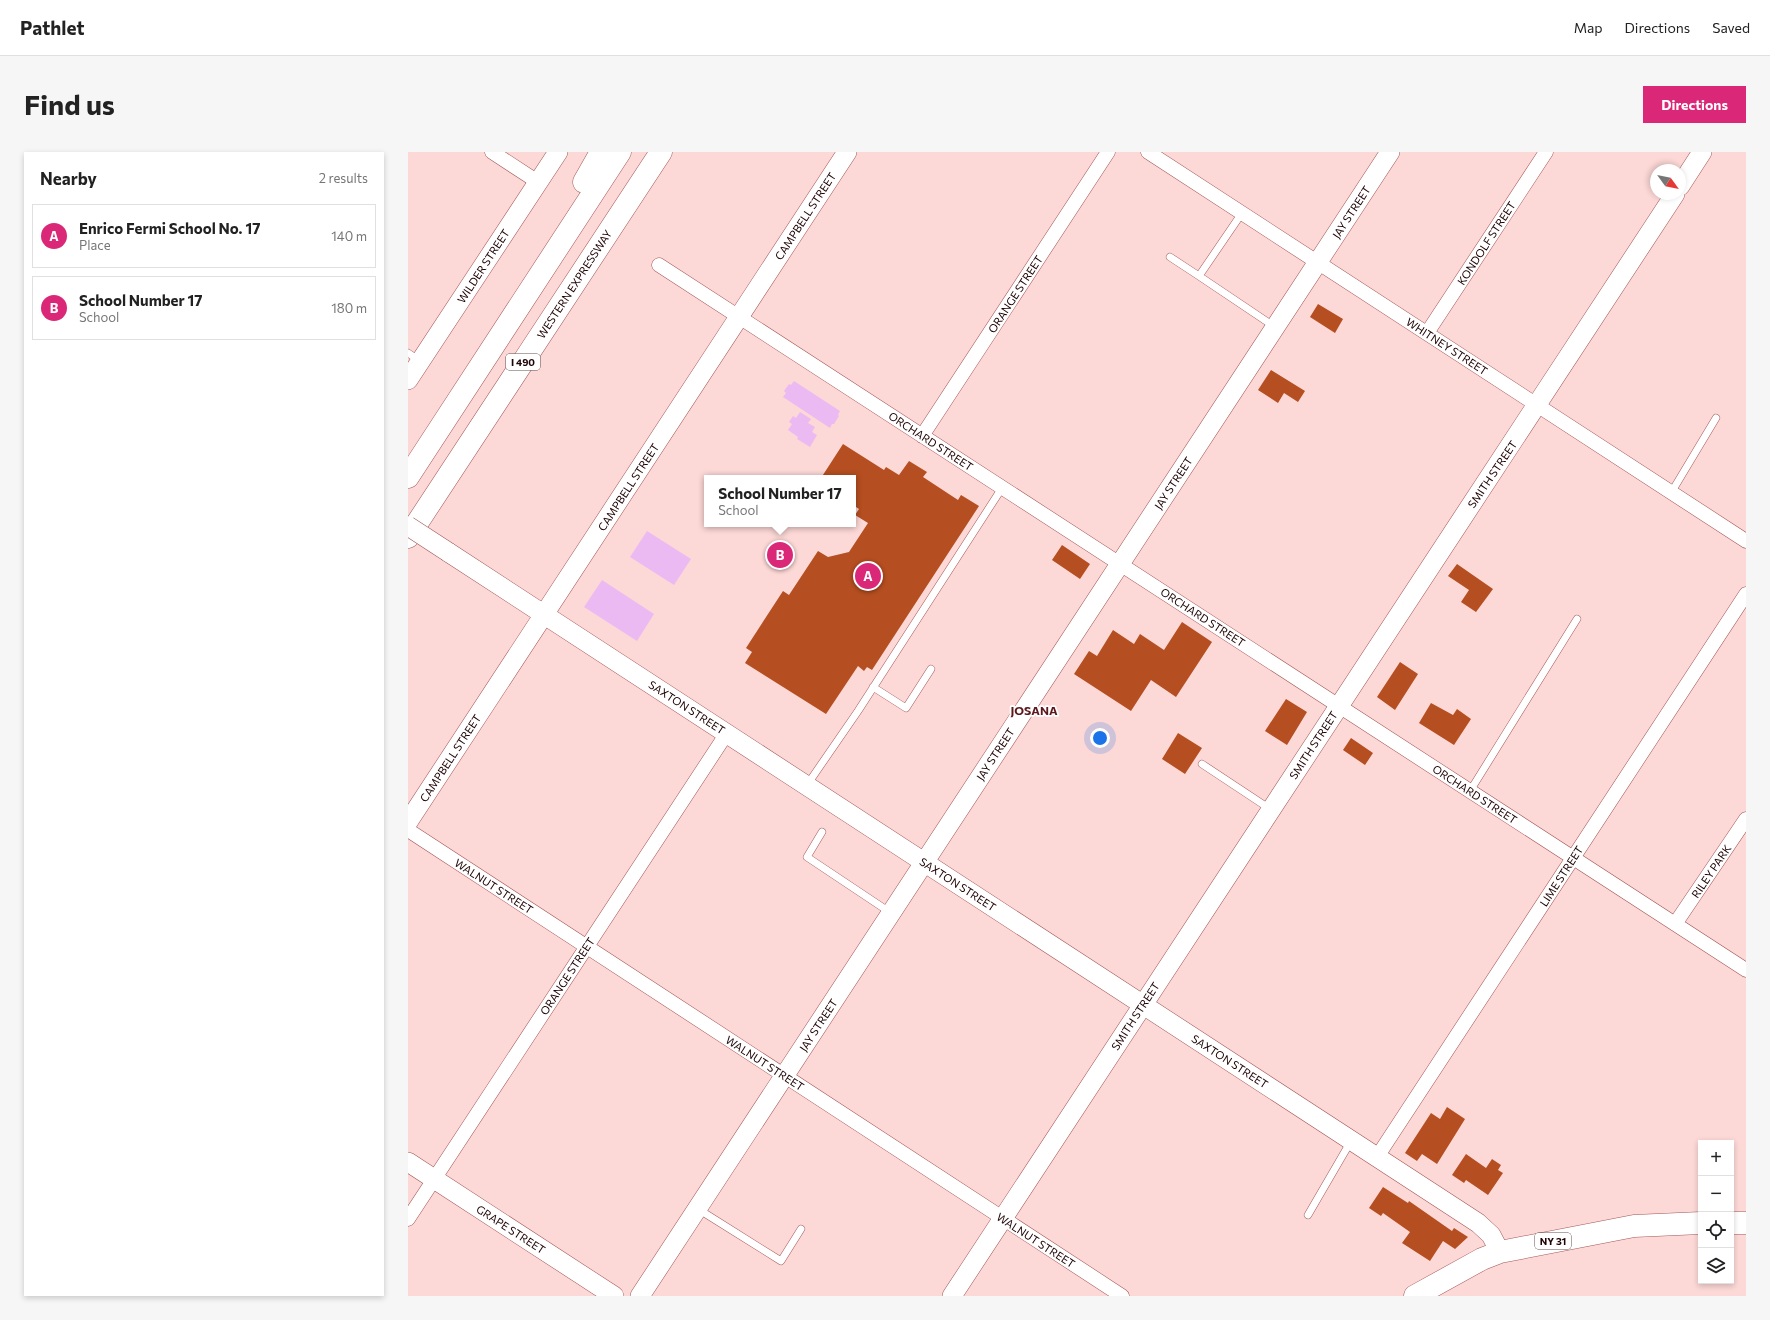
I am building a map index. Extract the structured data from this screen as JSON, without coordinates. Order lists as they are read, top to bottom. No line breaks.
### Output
{"streets":{"main road":["WESTERN EXPRESSWAY","I 490","NY 31"],"street":["JAY STREET","CAMPBELL STREET","KONDOLF STREET","WILDER STREET","ORANGE STREET","WHITNEY STREET","ORCHARD STREET","SMITH STREET","SAXTON STREET","RILEY PARK","LIME STREET","WALNUT STREET","GRAPE STREET"]},"crossings":[["JAY STREET","WHITNEY STREET"],["JAY STREET","ORCHARD STREET"],["JAY STREET","SAXTON STREET"],["JAY STREET","WALNUT STREET"],["CAMPBELL STREET","ORCHARD STREET"],["CAMPBELL STREET","SAXTON STREET"],["KONDOLF STREET","WHITNEY STREET"],["ORANGE STREET","ORCHARD STREET"],["ORANGE STREET","SAXTON STREET"],["ORANGE STREET","WALNUT STREET"],["ORANGE STREET","GRAPE STREET"],["WHITNEY STREET","SMITH STREET"],["ORCHARD STREET","SMITH STREET"],["ORCHARD STREET","RILEY PARK"],["ORCHARD STREET","LIME STREET"],["SMITH STREET","SAXTON STREET"],["SMITH STREET","WALNUT STREET"],["SAXTON STREET","LIME STREET"],["SAXTON STREET","NY 31"]],"districts":["JOSANA"],"north":"bottom right","page":{"header":"Pathlet","nav":["Map","Directions","Saved"],"buttons":"Directions","title":"Find us","heading":["Nearby","2 results"],"list":[{"mark":"A","name":"Enrico Fermi School No. 17","note":"Place","value":"140 m"},{"mark":"B","name":"School Number 17","note":"School","value":"180 m"}],"popup":["School Number 17","School"],"pins":["B","A"],"map_buttons":["+","−"]}}
